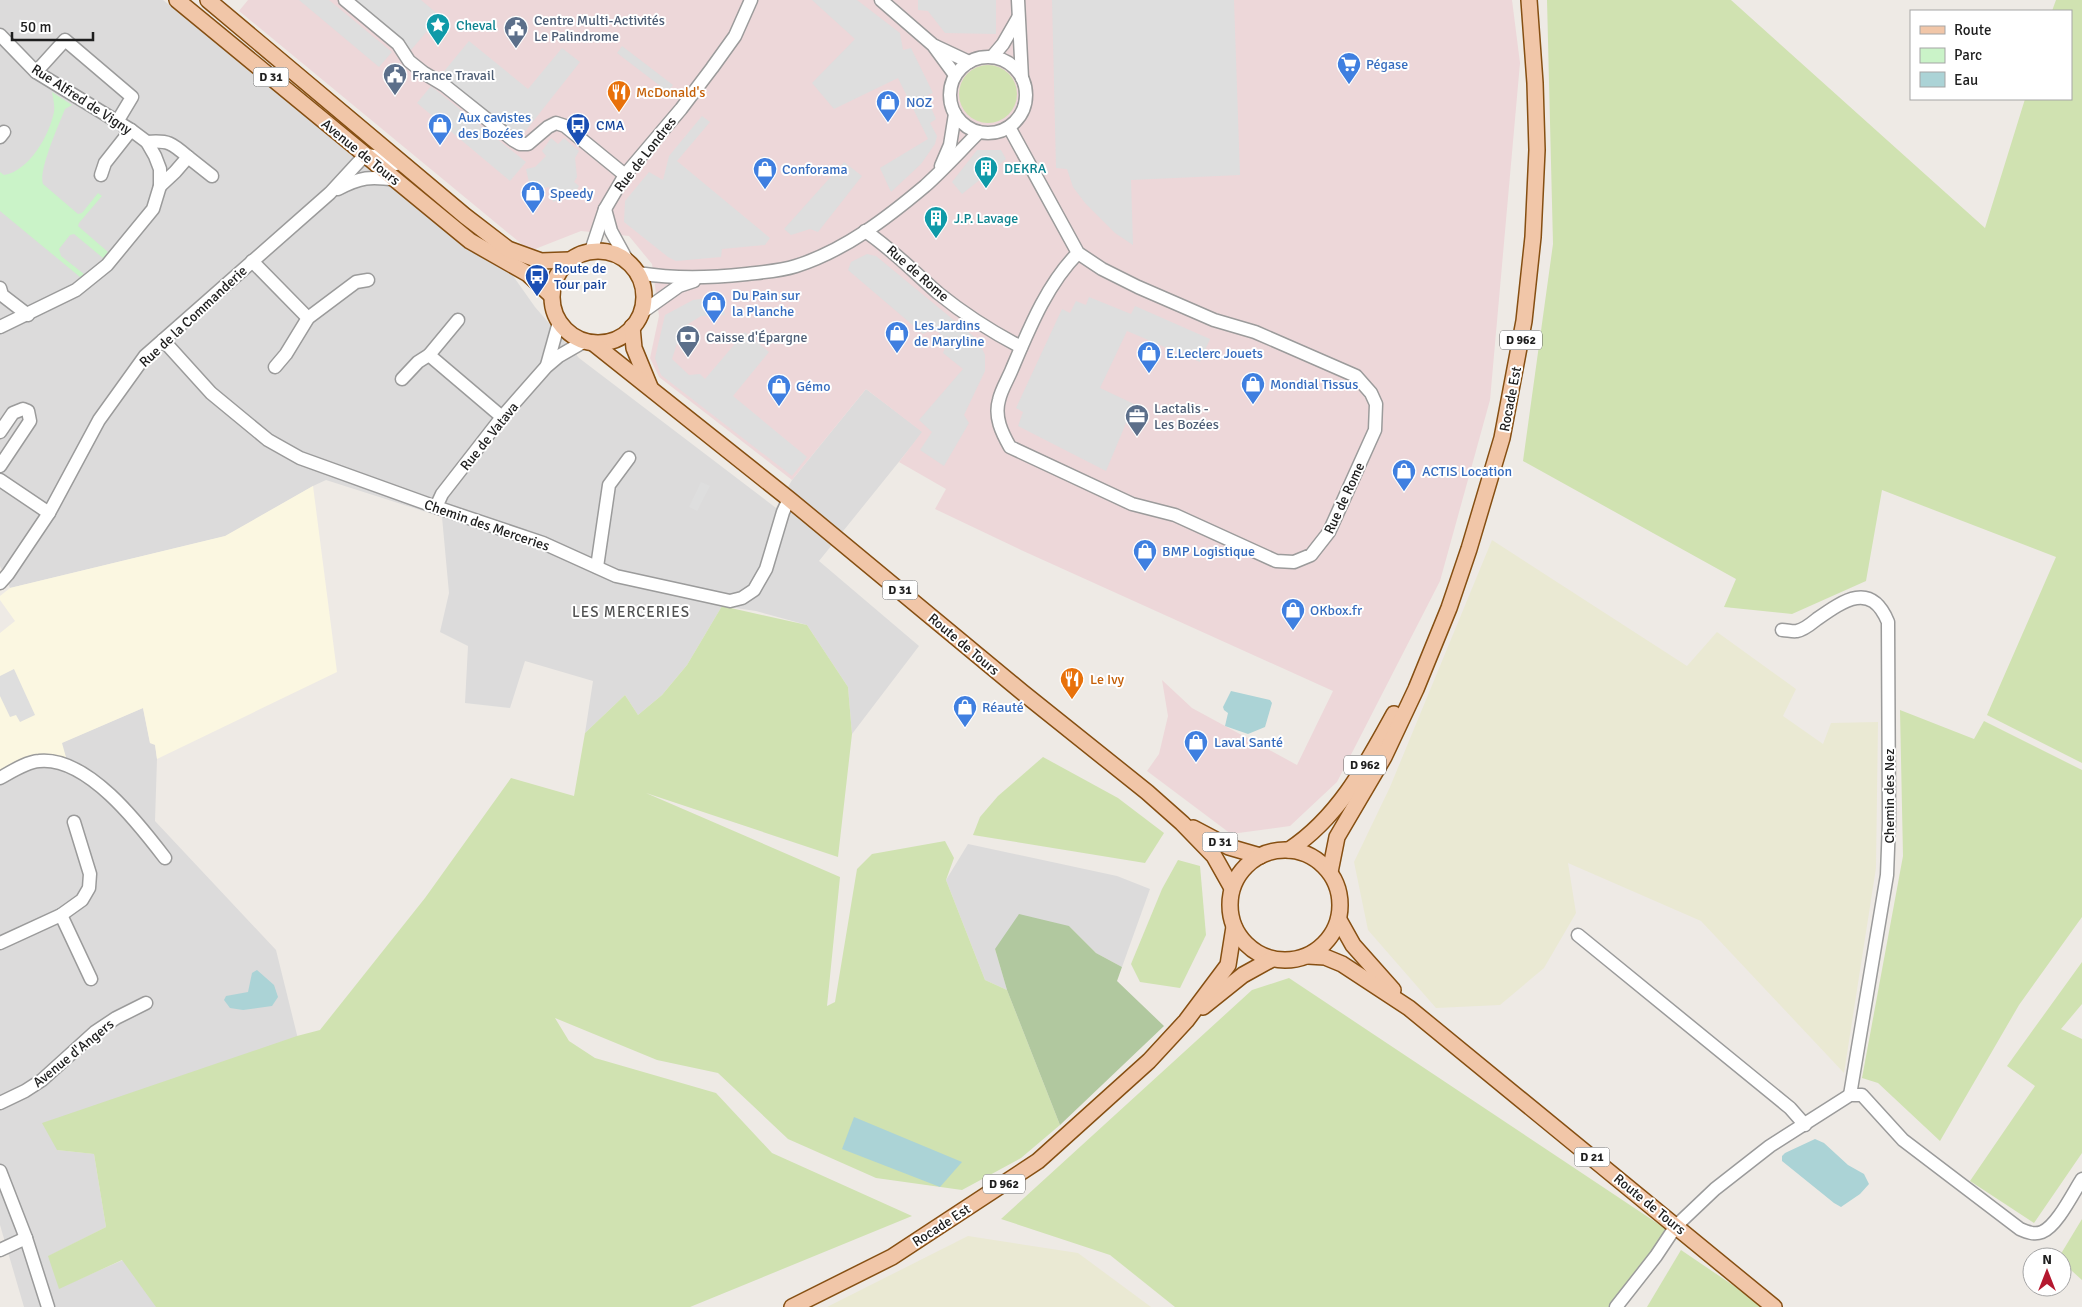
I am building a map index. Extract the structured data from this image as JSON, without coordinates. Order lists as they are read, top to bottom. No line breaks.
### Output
{"streets":{"main road":["D 31","Avenue de Tours","D 962","Rocade Est","Route de Tours","D 21"],"street":["Rue Alfred de Vigny","Rue de Londres","Rue de Rome","Rue de la Commanderie","Rue de Vatava","Chemin des Merceries","Chemin des Nez","Avenue d'Angers"]},"crossings":[["Avenue de Tours","Rue de Londres"],["Avenue de Tours","Rue de la Commanderie"],["Avenue de Tours","Rue de Vatava"],["Avenue de Tours","Route de Tours"],["Rue de Londres","Rue de Vatava"],["Rue de Londres","Route de Tours"],["Rue de la Commanderie","Chemin des Merceries"],["Rocade Est","Route de Tours"],["Rue de Vatava","Chemin des Merceries"],["Rue de Vatava","Route de Tours"],["Chemin des Merceries","Route de Tours"]],"districts":["LES MERCERIES"],"places":{"place":["Cheval"],"public building":["Centre Multi-Activités Le Palindrome","France Travail"],"supermarket":["Pégase"],"restaurant":["McDonald's","Le Ivy"],"shop":["NOZ","Aux cavistes des Bozées","Conforama","Speedy","Du Pain sur la Planche","Les Jardins de Maryline","E.Leclerc Jouets","Mondial Tissus","Gémo","ACTIS Location","BMP Logistique","OKbox.fr","Réauté","Laval Santé"],"bus stop":["CMA","Route de Tour pair"],"building":["DEKRA","J.P. Lavage"],"bank":["Caisse d'Épargne"],"office":["Lactalis - Les Bozées"]},"legend":["Route","Parc","Eau"],"scale_bar":"50 m","north":"top"}
